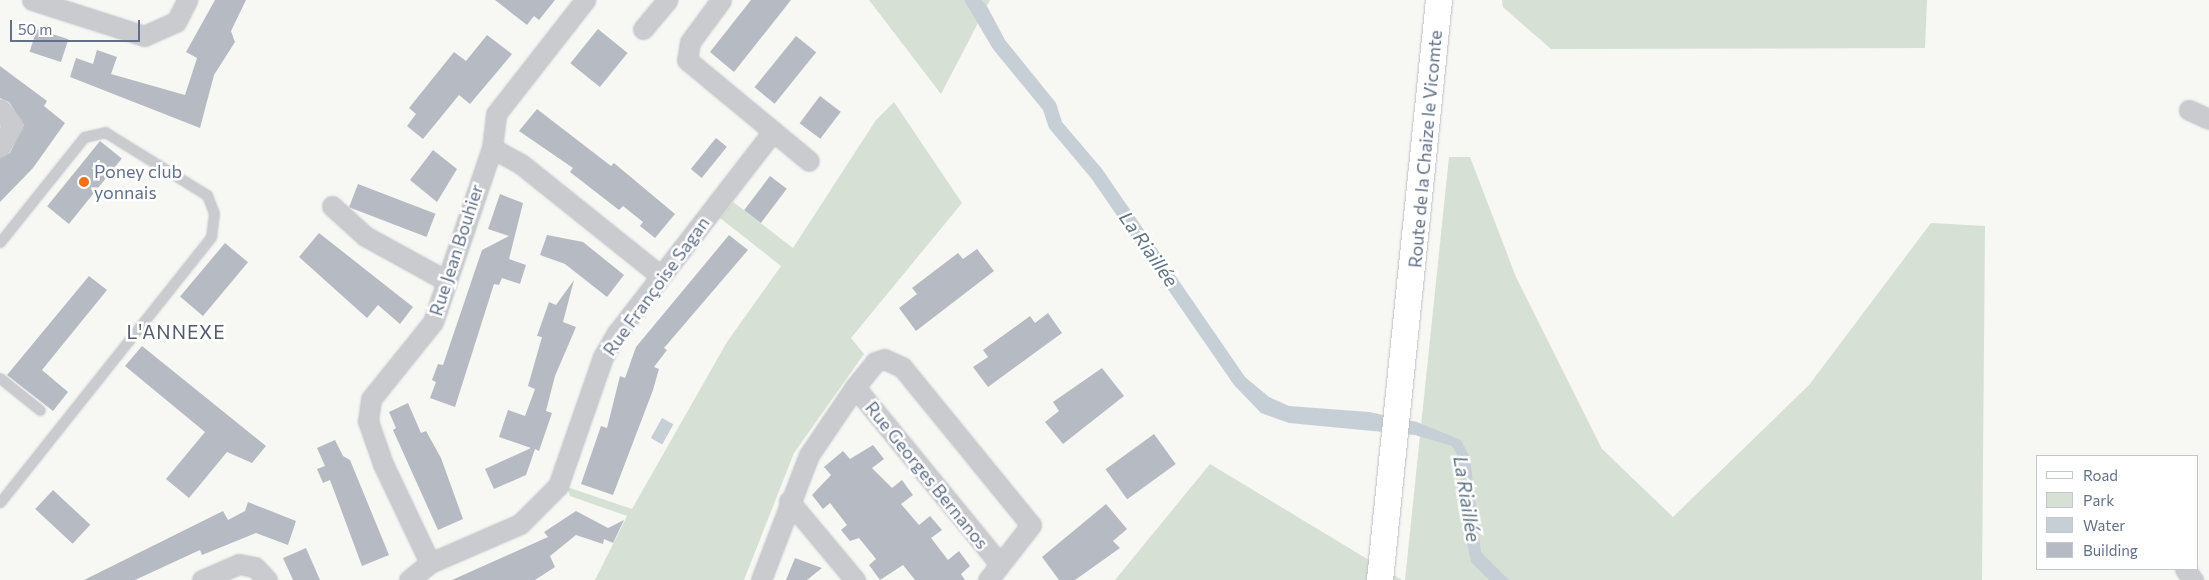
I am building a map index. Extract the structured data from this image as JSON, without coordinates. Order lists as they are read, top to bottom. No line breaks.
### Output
{"streets":{"main road":["Route de la Chaize le Vicomte"],"street":["Rue Jean Bouhier","Rue Françoise Sagan","Rue Georges Bernanos"]},"crossings":[["Rue Jean Bouhier","Rue Françoise Sagan"]],"districts":["L'ANNEXE"],"water":["La Riaillée"],"places":["Poney club yonnais"],"legend":["Road","Park","Water","Building"],"scale_bar":"50 m"}
